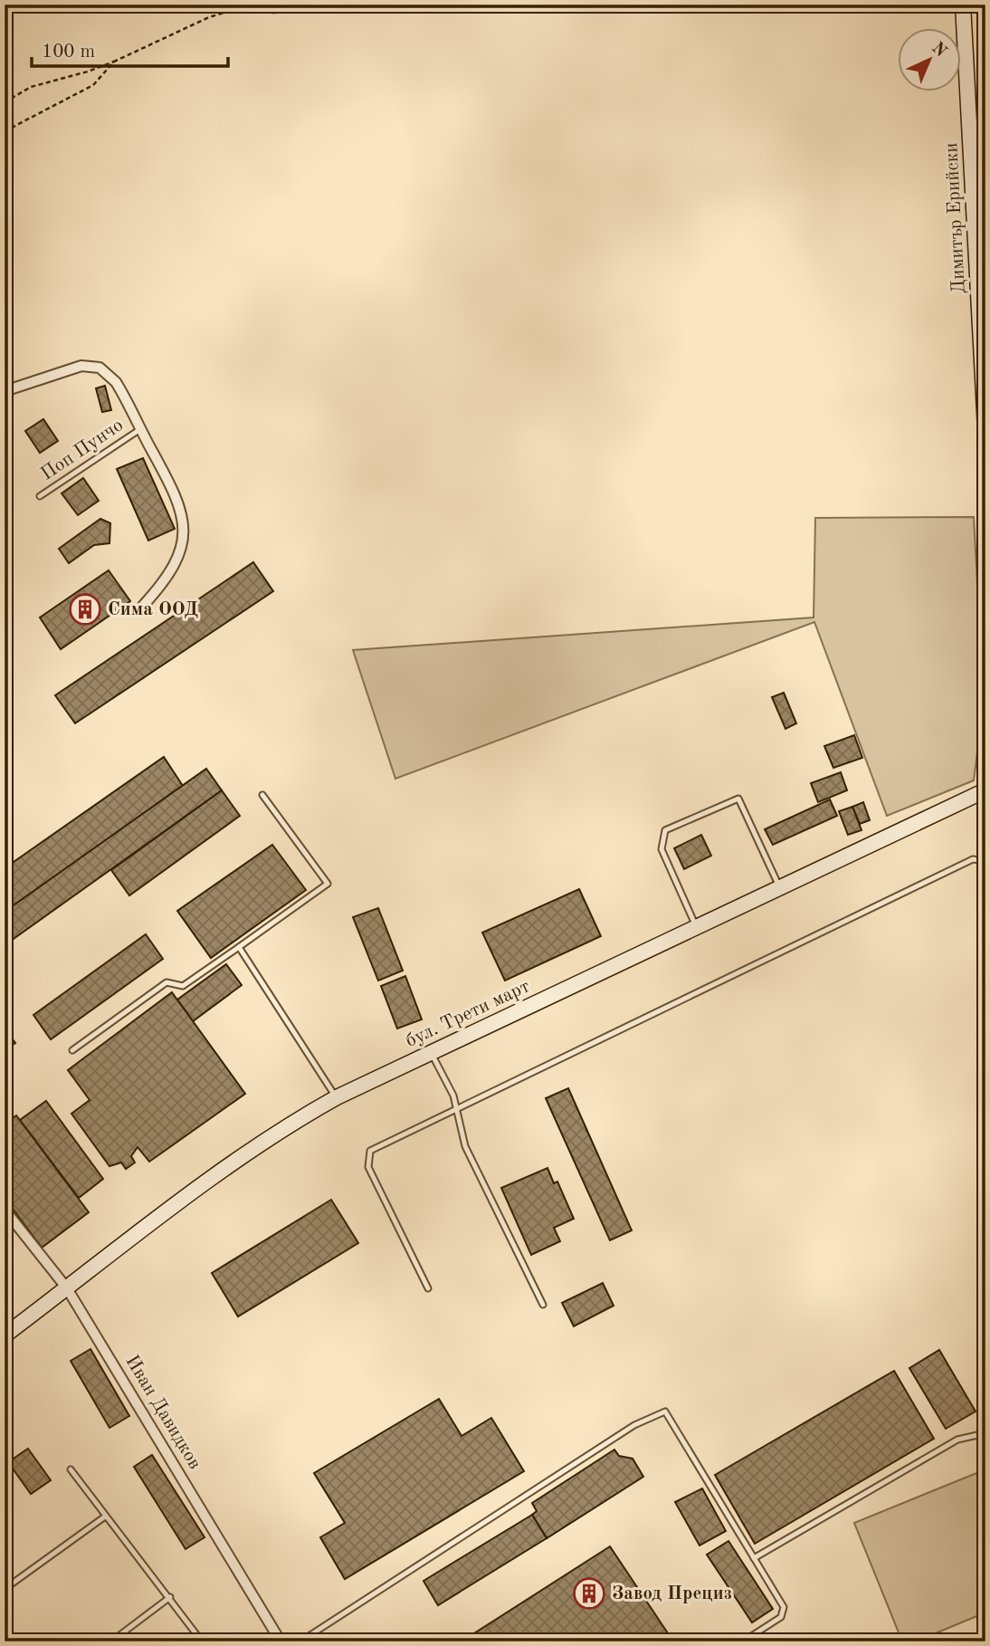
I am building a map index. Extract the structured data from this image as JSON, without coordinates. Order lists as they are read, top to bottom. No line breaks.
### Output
{"streets":{"main road":["Димитър Ерийски","бул. Трети март"],"street":["Иван Давидков"],"lane":["Поп Пунчо"]},"crossings":[["бул. Трети март","Иван Давидков"]],"places":{"building":["Сима ООД","Завод Прециз"]},"scale_bar":"100 m","north":"top right"}
